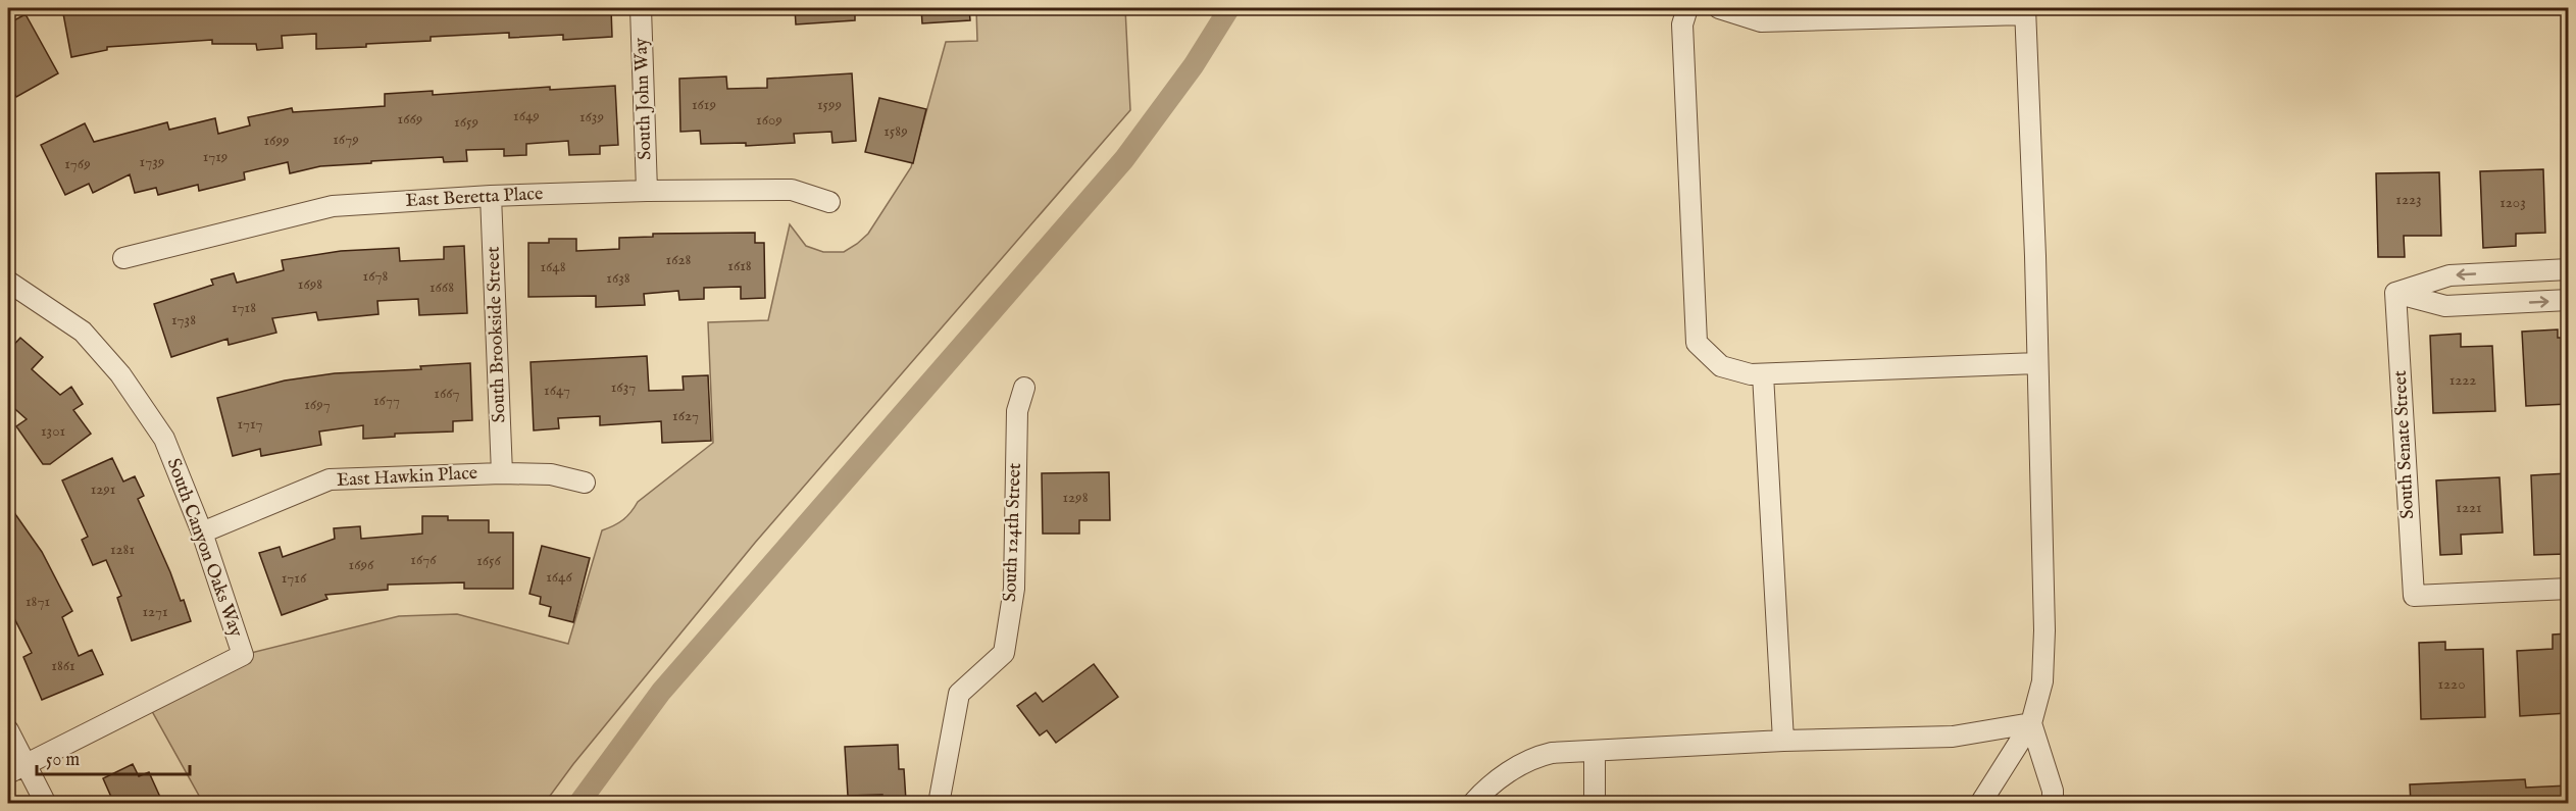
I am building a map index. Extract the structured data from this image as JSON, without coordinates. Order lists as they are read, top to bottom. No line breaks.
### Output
{"streets":{"street":["South John Way","East Beretta Place","South Brookside Street","South Senate Street","East Hawkin Place","South 124th Street","South Canyon Oaks Way"]},"crossings":[["South John Way","East Beretta Place"],["East Beretta Place","South Brookside Street"],["South Brookside Street","East Hawkin Place"],["East Hawkin Place","South Canyon Oaks Way"]],"house_numbers":["1619","1599","1649","1639","1669","1609","1659","1589","1679","1699","1719","1739","1769","1223","1203","1628","1618","1648","1678","1638","1698","1668","1718","1738","1222","1637","1647","1667","1677","1697","1627","1717","1301","1291","1298","1221","1281","1676","1656","1696","1646","1716","1871","1271","1861","1220"],"scale_bar":"50 m"}
